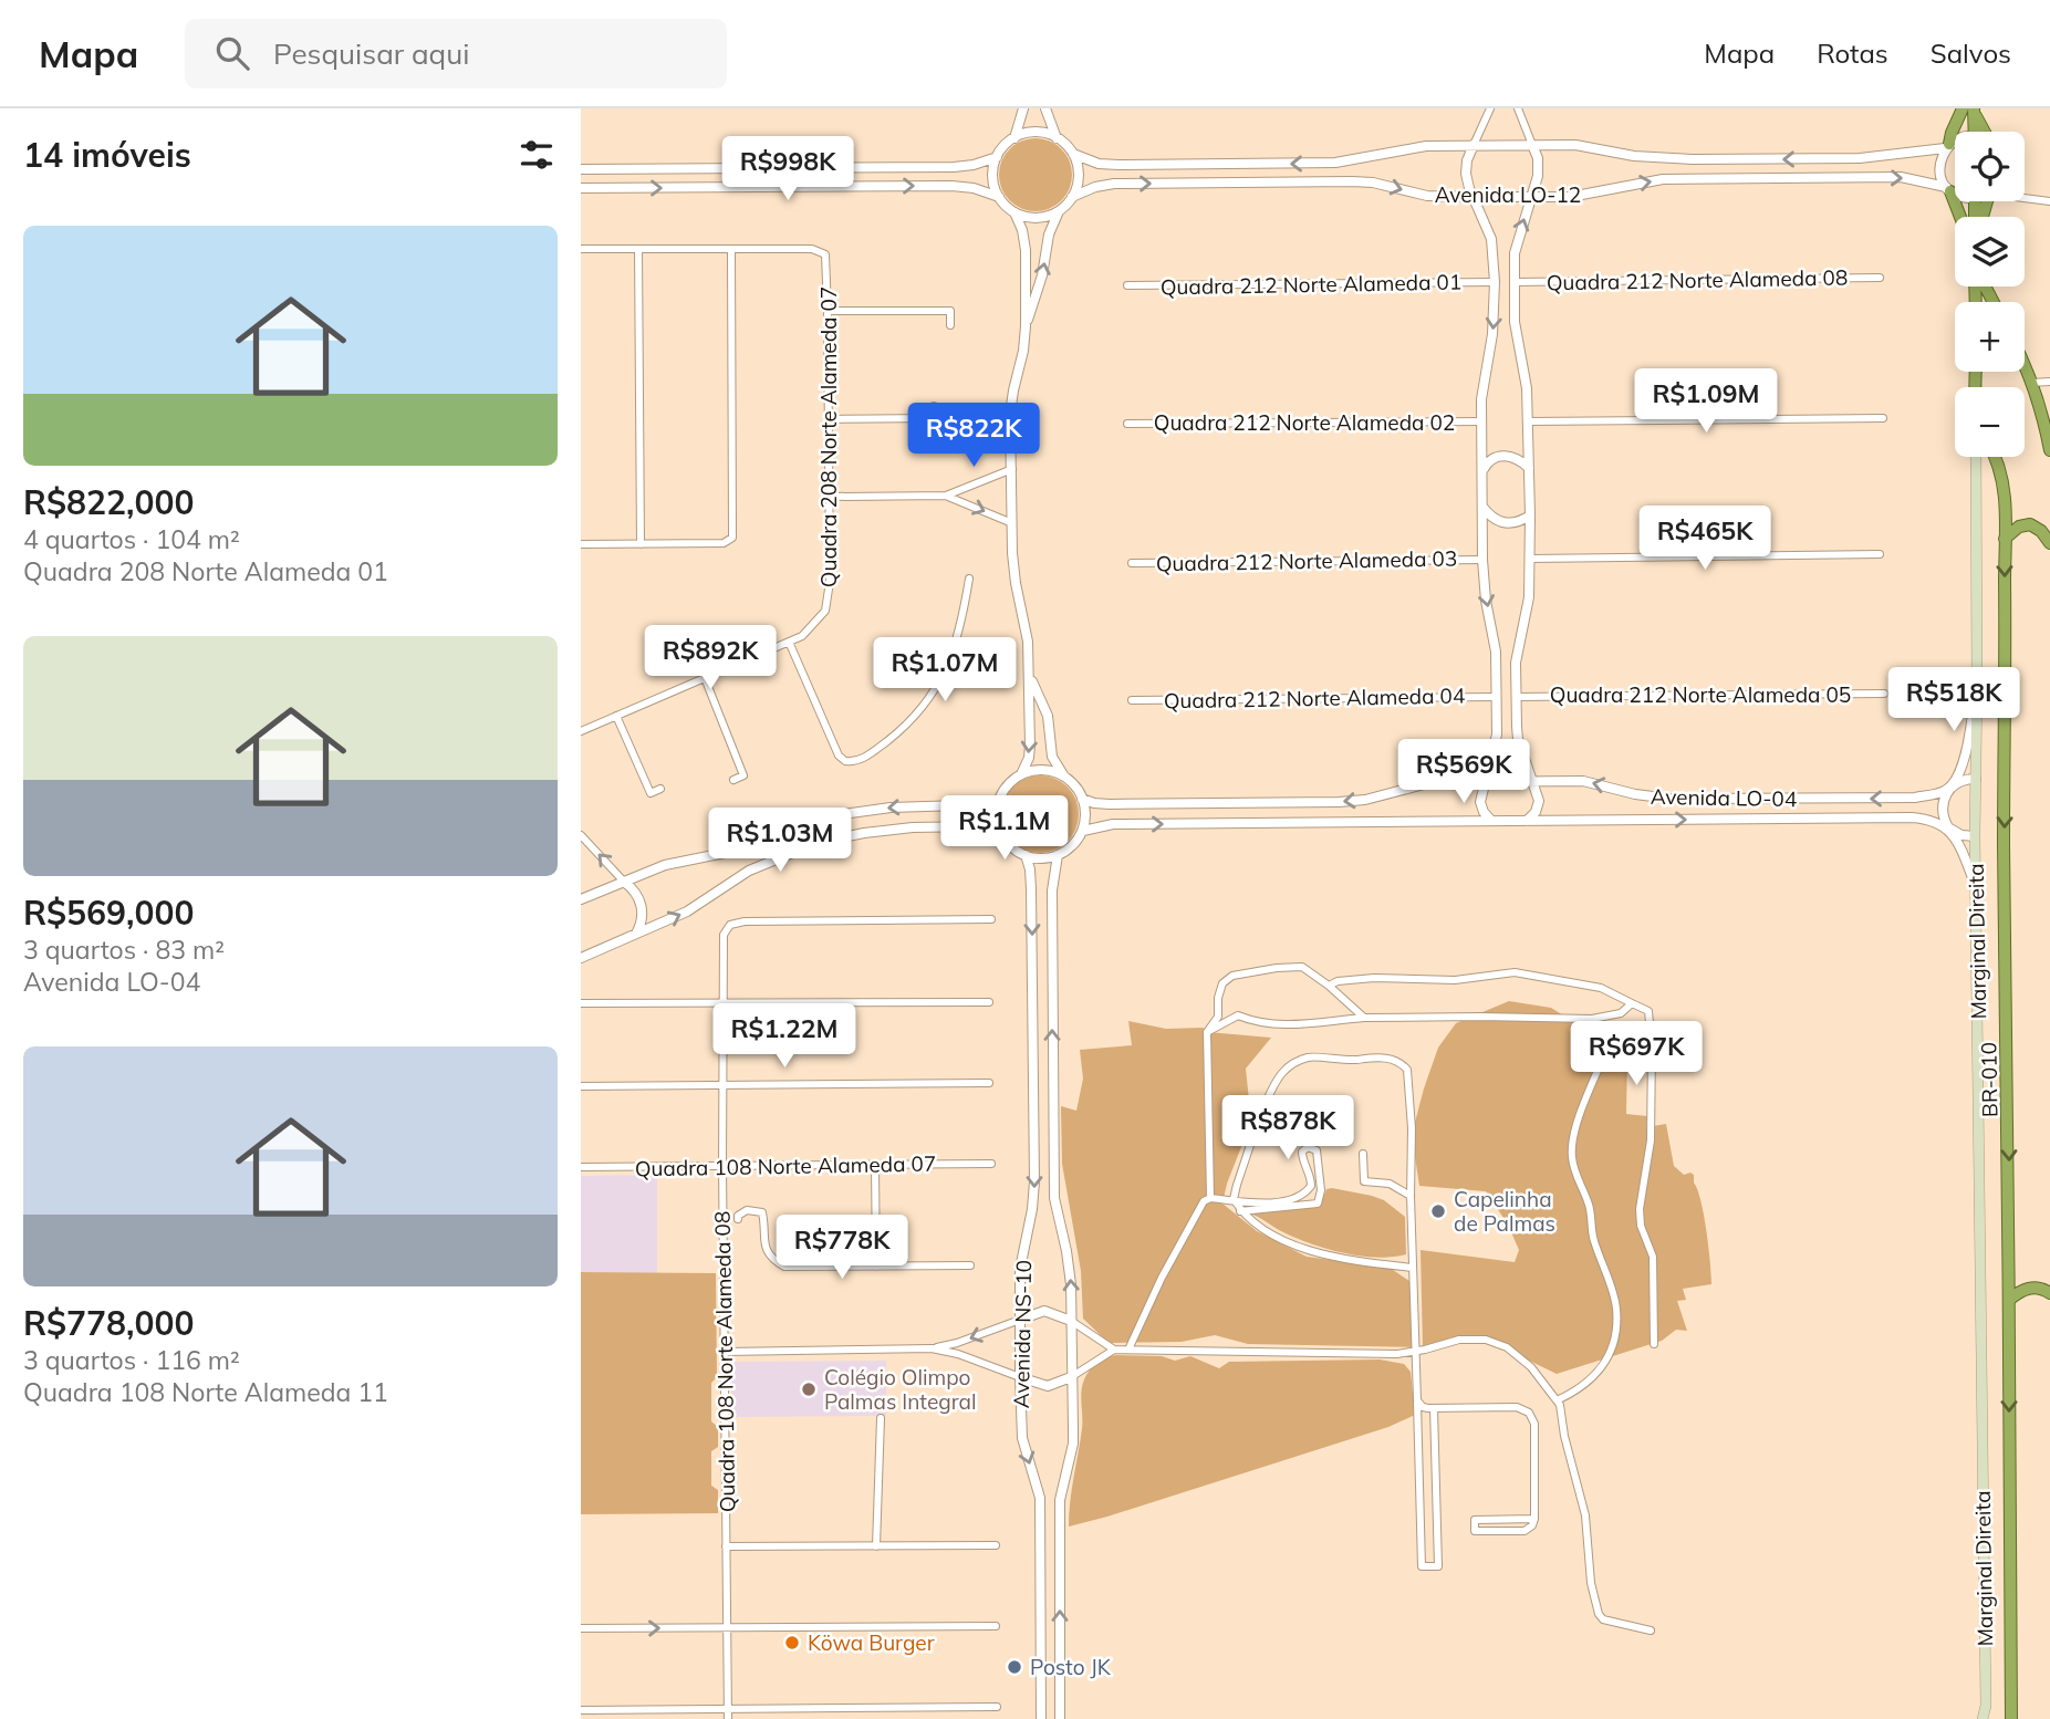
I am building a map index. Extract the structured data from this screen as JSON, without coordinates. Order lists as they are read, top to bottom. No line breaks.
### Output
{"streets":{"highway":["BR-010"],"main road":["Marginal Direita"],"street":["Avenida LO-12","Quadra 212 Norte Alameda 08","Quadra 212 Norte Alameda 01","Quadra 212 Norte Alameda 02","Quadra 208 Norte Alameda 07","Quadra 212 Norte Alameda 03","Quadra 212 Norte Alameda 05","Quadra 212 Norte Alameda 04","Avenida LO-04","Quadra 108 Norte Alameda 07","Avenida NS-10","Quadra 108 Norte Alameda 08"]},"crossings":[["Avenida LO-04","Marginal Direita"],["Avenida LO-04","Avenida NS-10"],["Quadra 108 Norte Alameda 07","Quadra 108 Norte Alameda 08"]],"one_way":["BR-010"],"places":["Capelinha de Palmas","Colégio Olimpo Palmas Integral","Köwa Burger","Posto JK"],"page":{"header":"Mapa","search":"Pesquisar aqui","nav":["Mapa","Rotas","Salvos"],"heading":"14 imóveis","map_buttons":["+","−"],"price":["R$998K","R$1.09M","R$822K","R$465K","R$892K","R$1.07M","R$518K","R$569K","R$1.1M","R$1.03M","R$1.22M","R$697K","R$878K","R$778K"],"list":[{"name":"R$822,000","note":"4 quartos · 104 m² · Quadra 208 Norte Alameda 01"},{"name":"R$569,000","note":"3 quartos · 83 m² · Avenida LO-04"},{"name":"R$778,000","note":"3 quartos · 116 m² · Quadra 108 Norte Alameda 11"}]}}
